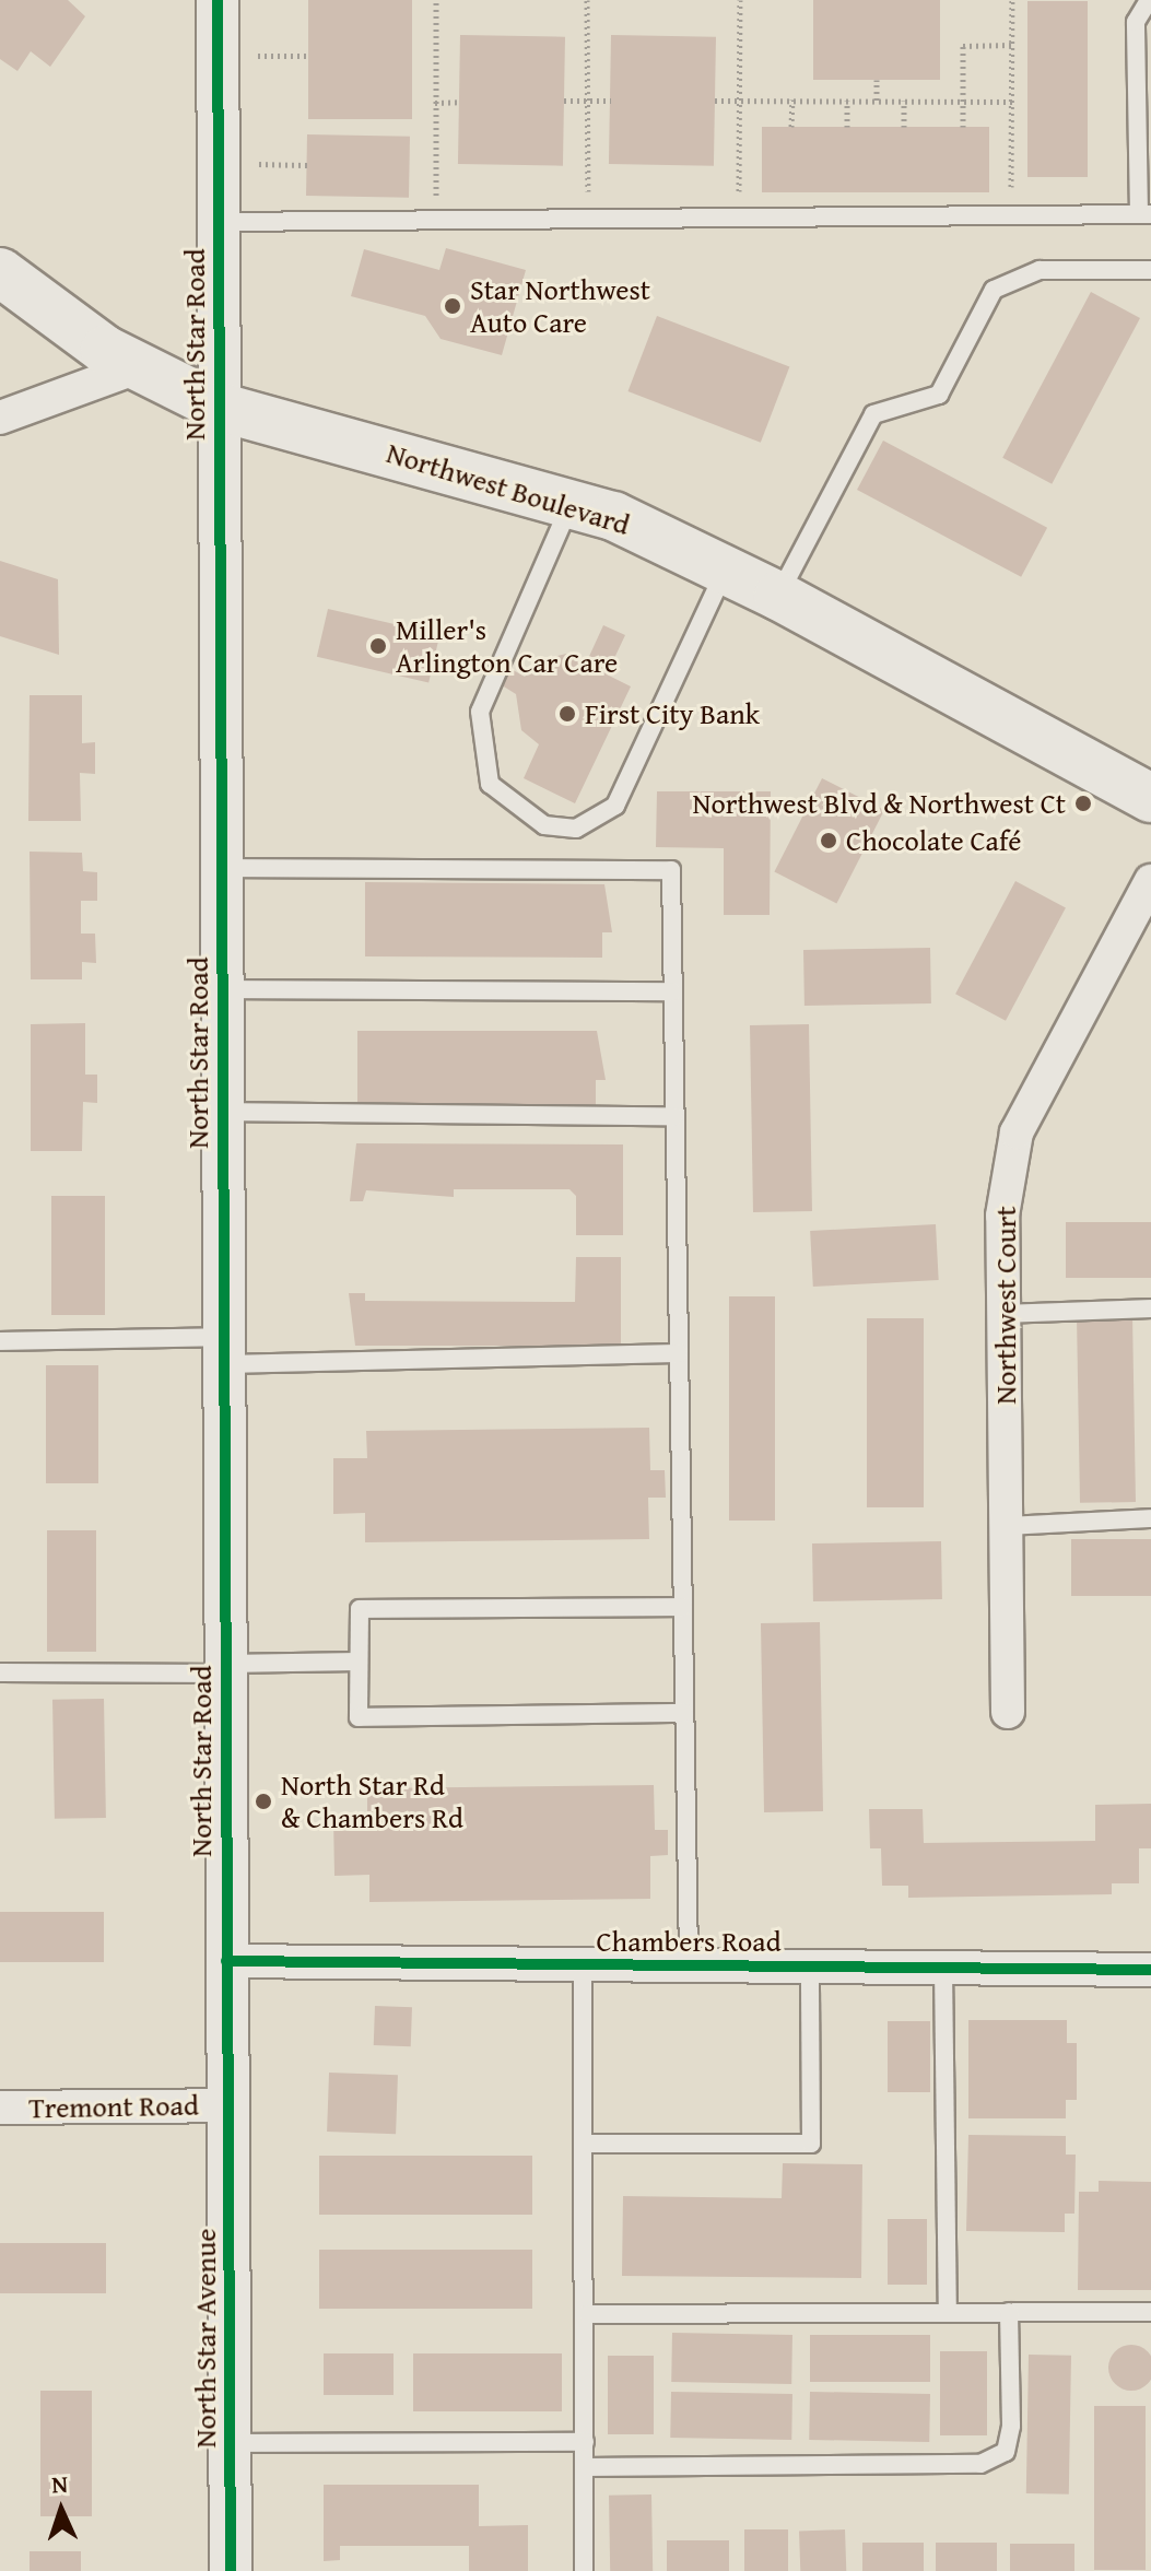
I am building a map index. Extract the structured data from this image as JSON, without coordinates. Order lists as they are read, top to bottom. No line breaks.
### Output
{"streets":{"main road":["Northwest Boulevard"],"street":["North Star Road","Northwest Court","Chambers Road","Tremont Road","North Star Avenue"]},"crossings":[["North Star Road","Northwest Boulevard"],["North Star Road","Chambers Road"],["North Star Road","Tremont Road"],["North Star Road","North Star Avenue"],["Tremont Road","North Star Avenue"]],"places":["Star Northwest Auto Care","Miller's Arlington Car Care","First City Bank","Northwest Blvd & Northwest Ct","Chocolate Café","North Star Rd & Chambers Rd"],"north":"top"}
